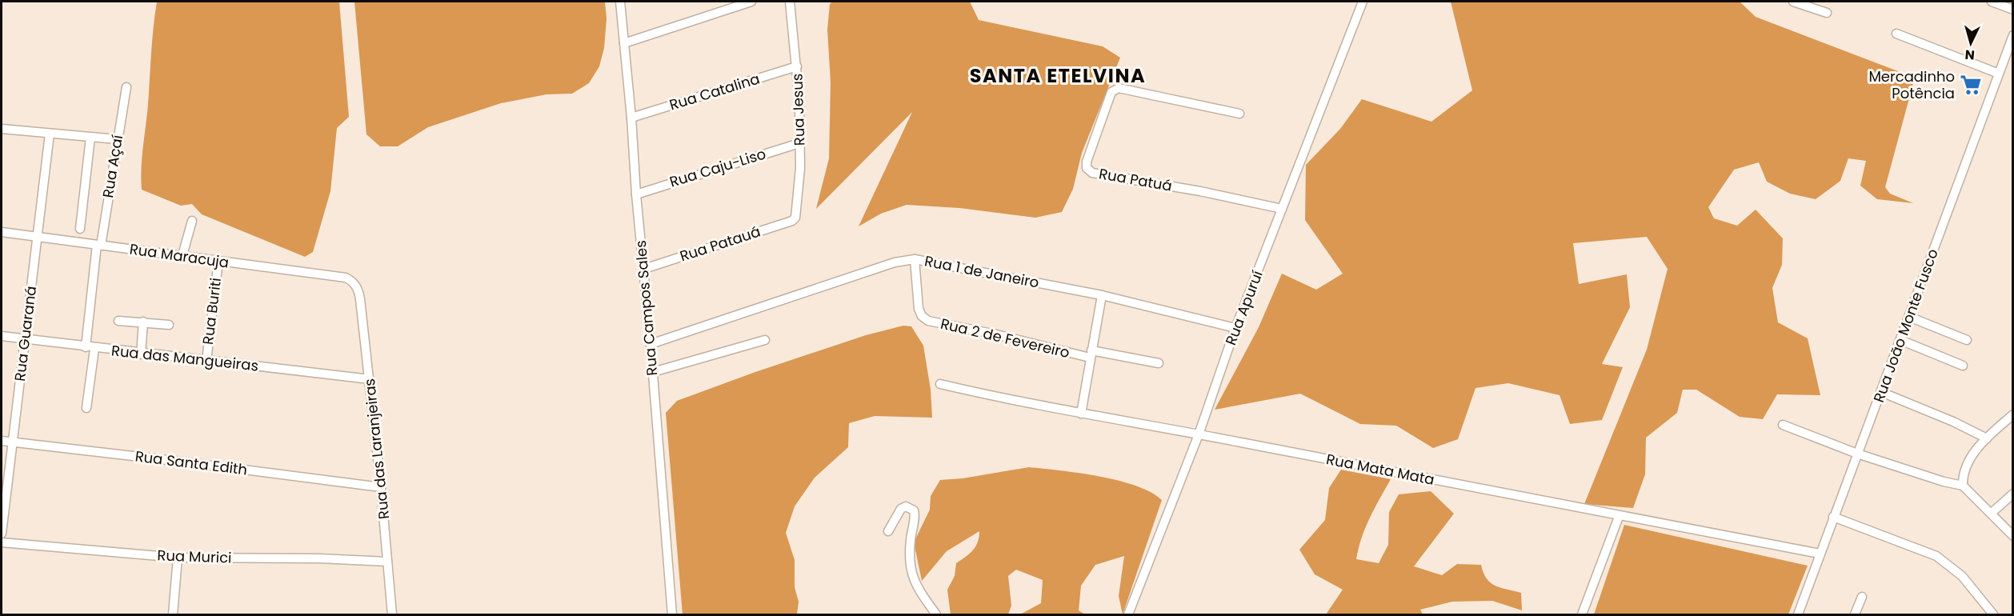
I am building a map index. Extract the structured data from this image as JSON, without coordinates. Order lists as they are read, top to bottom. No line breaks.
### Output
{"streets":{"street":["Rua Catalina","Rua Jesus","Rua Açaí","Rua Caju-Liso","Rua Patuá","Rua Patauá","Rua Maracuja","Rua 1 de Janeiro","Rua Campos Sales","Rua Apuruí","Rua Buriti","Rua João Monte Fusco","Rua Guaraná","Rua 2 de Fevereiro","Rua das Mangueiras","Rua das Laranjeiras","Rua Santa Edith","Rua Mata Mata","Rua Murici"]},"crossings":[["Rua Catalina","Rua Jesus"],["Rua Catalina","Rua Campos Sales"],["Rua Jesus","Rua Caju-Liso"],["Rua Jesus","Rua Patauá"],["Rua Açaí","Rua Maracuja"],["Rua Açaí","Rua das Mangueiras"],["Rua Caju-Liso","Rua Campos Sales"],["Rua Patuá","Rua Apuruí"],["Rua Patauá","Rua Campos Sales"],["Rua Maracuja","Rua Buriti"],["Rua Maracuja","Rua Guaraná"],["Rua Maracuja","Rua das Laranjeiras"],["Rua 1 de Janeiro","Rua Campos Sales"],["Rua 1 de Janeiro","Rua Apuruí"],["Rua 1 de Janeiro","Rua 2 de Fevereiro"],["Rua Apuruí","Rua Mata Mata"],["Rua Buriti","Rua das Mangueiras"],["Rua João Monte Fusco","Rua Mata Mata"],["Rua Guaraná","Rua das Mangueiras"],["Rua Guaraná","Rua Santa Edith"],["Rua das Mangueiras","Rua das Laranjeiras"],["Rua das Laranjeiras","Rua Santa Edith"],["Rua das Laranjeiras","Rua Murici"]],"districts":["SANTA ETELVINA"],"places":{"supermarket":["Mercadinho Potência"]},"north":"bottom"}
